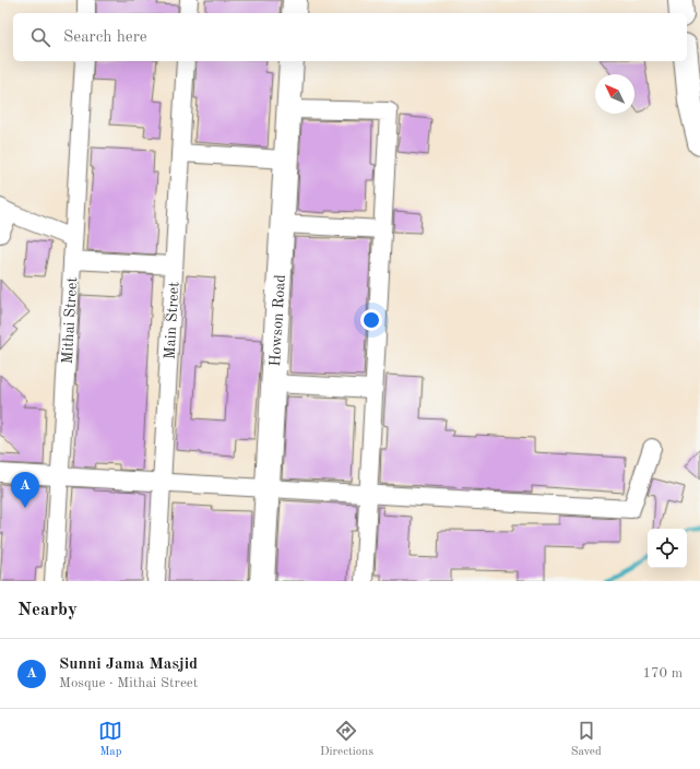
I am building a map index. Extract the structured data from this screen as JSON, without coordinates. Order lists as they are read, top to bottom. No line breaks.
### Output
{"streets":{"street":["Mithai Street","Main Street","Howson Road"]},"north":"top left","page":{"search":"Search here","pins":"A","heading":"Nearby","list":[{"mark":"A","name":"Sunni Jama Masjid","note":"Mosque · Mithai Street","value":"170 m"}],"nav":["Map","Directions","Saved"]}}
